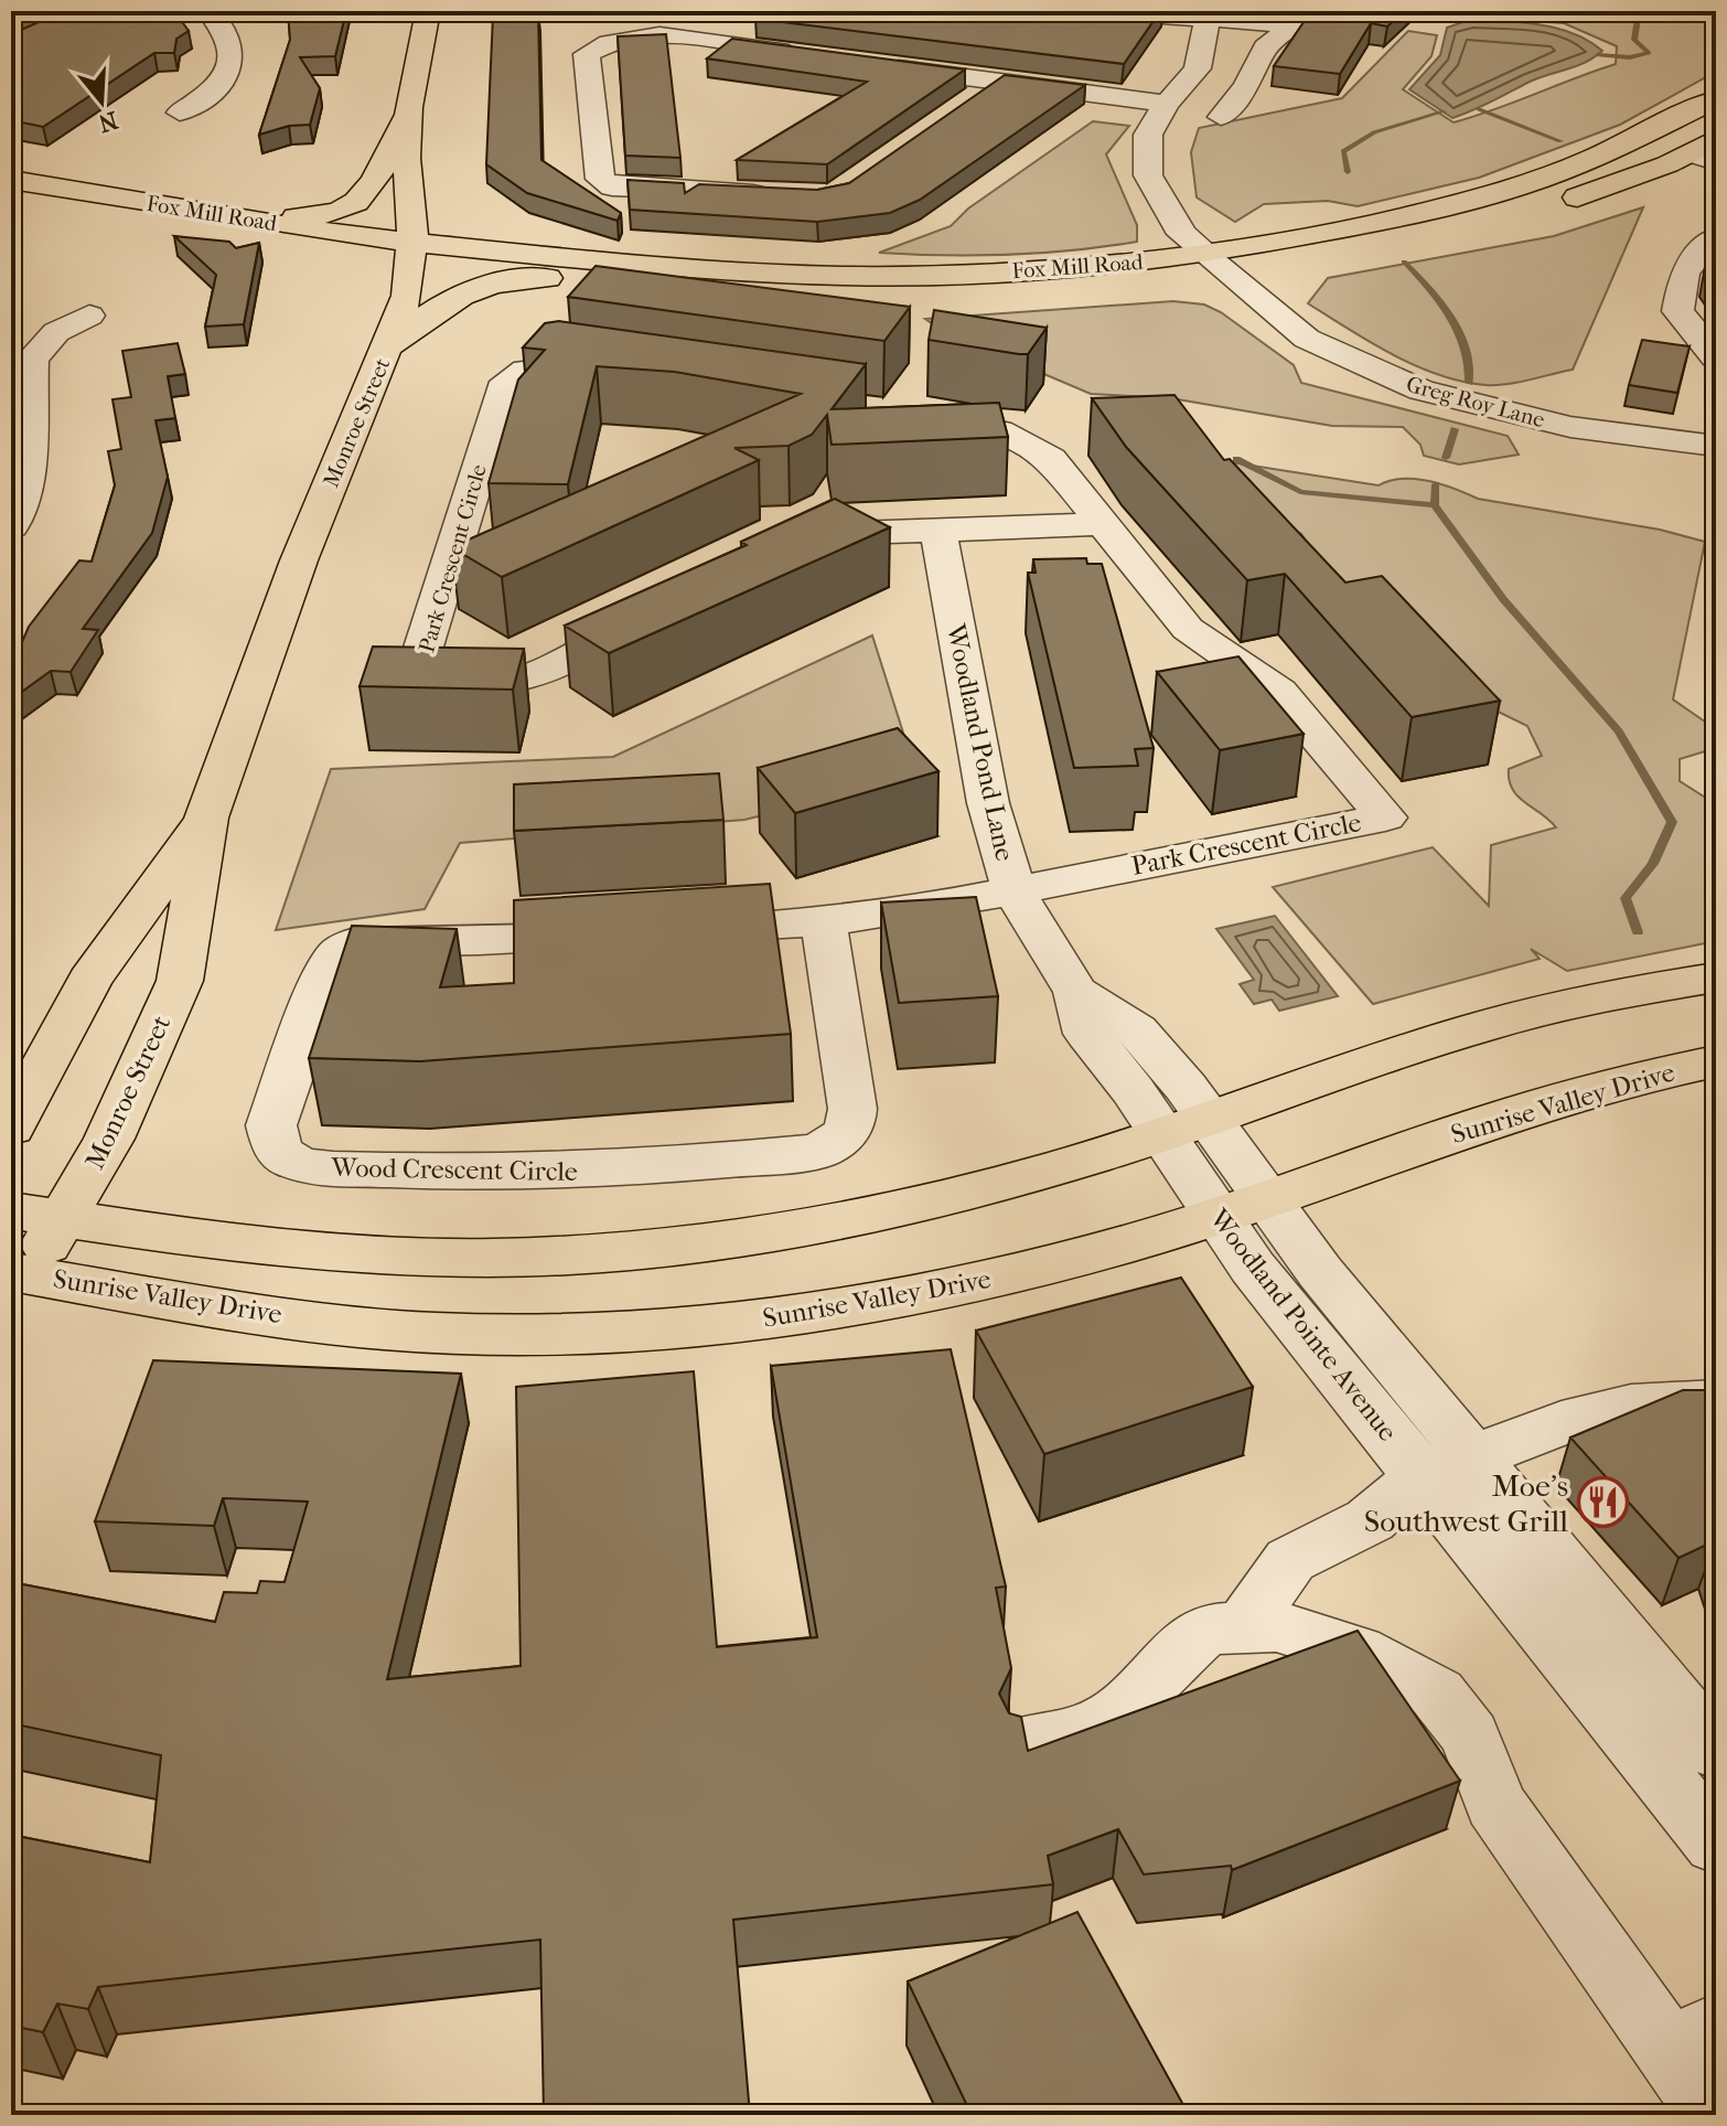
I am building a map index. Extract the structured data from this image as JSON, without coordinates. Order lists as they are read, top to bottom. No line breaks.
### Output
{"streets":{"main road":["Fox Mill Road","Monroe Street","Sunrise Valley Drive"],"street":["Greg Roy Lane","Park Crescent Circle","Woodland Pond Lane","Wood Crescent Circle","Woodland Pointe Avenue"]},"crossings":[["Fox Mill Road","Greg Roy Lane"],["Fox Mill Road","Monroe Street"],["Monroe Street","Sunrise Valley Drive"],["Park Crescent Circle","Woodland Pond Lane"],["Park Crescent Circle","Wood Crescent Circle"],["Woodland Pond Lane","Wood Crescent Circle"],["Woodland Pond Lane","Woodland Pointe Avenue"],["Sunrise Valley Drive","Woodland Pointe Avenue"]],"places":{"restaurant":["Moe's Southwest Grill"]},"north":"bottom"}
